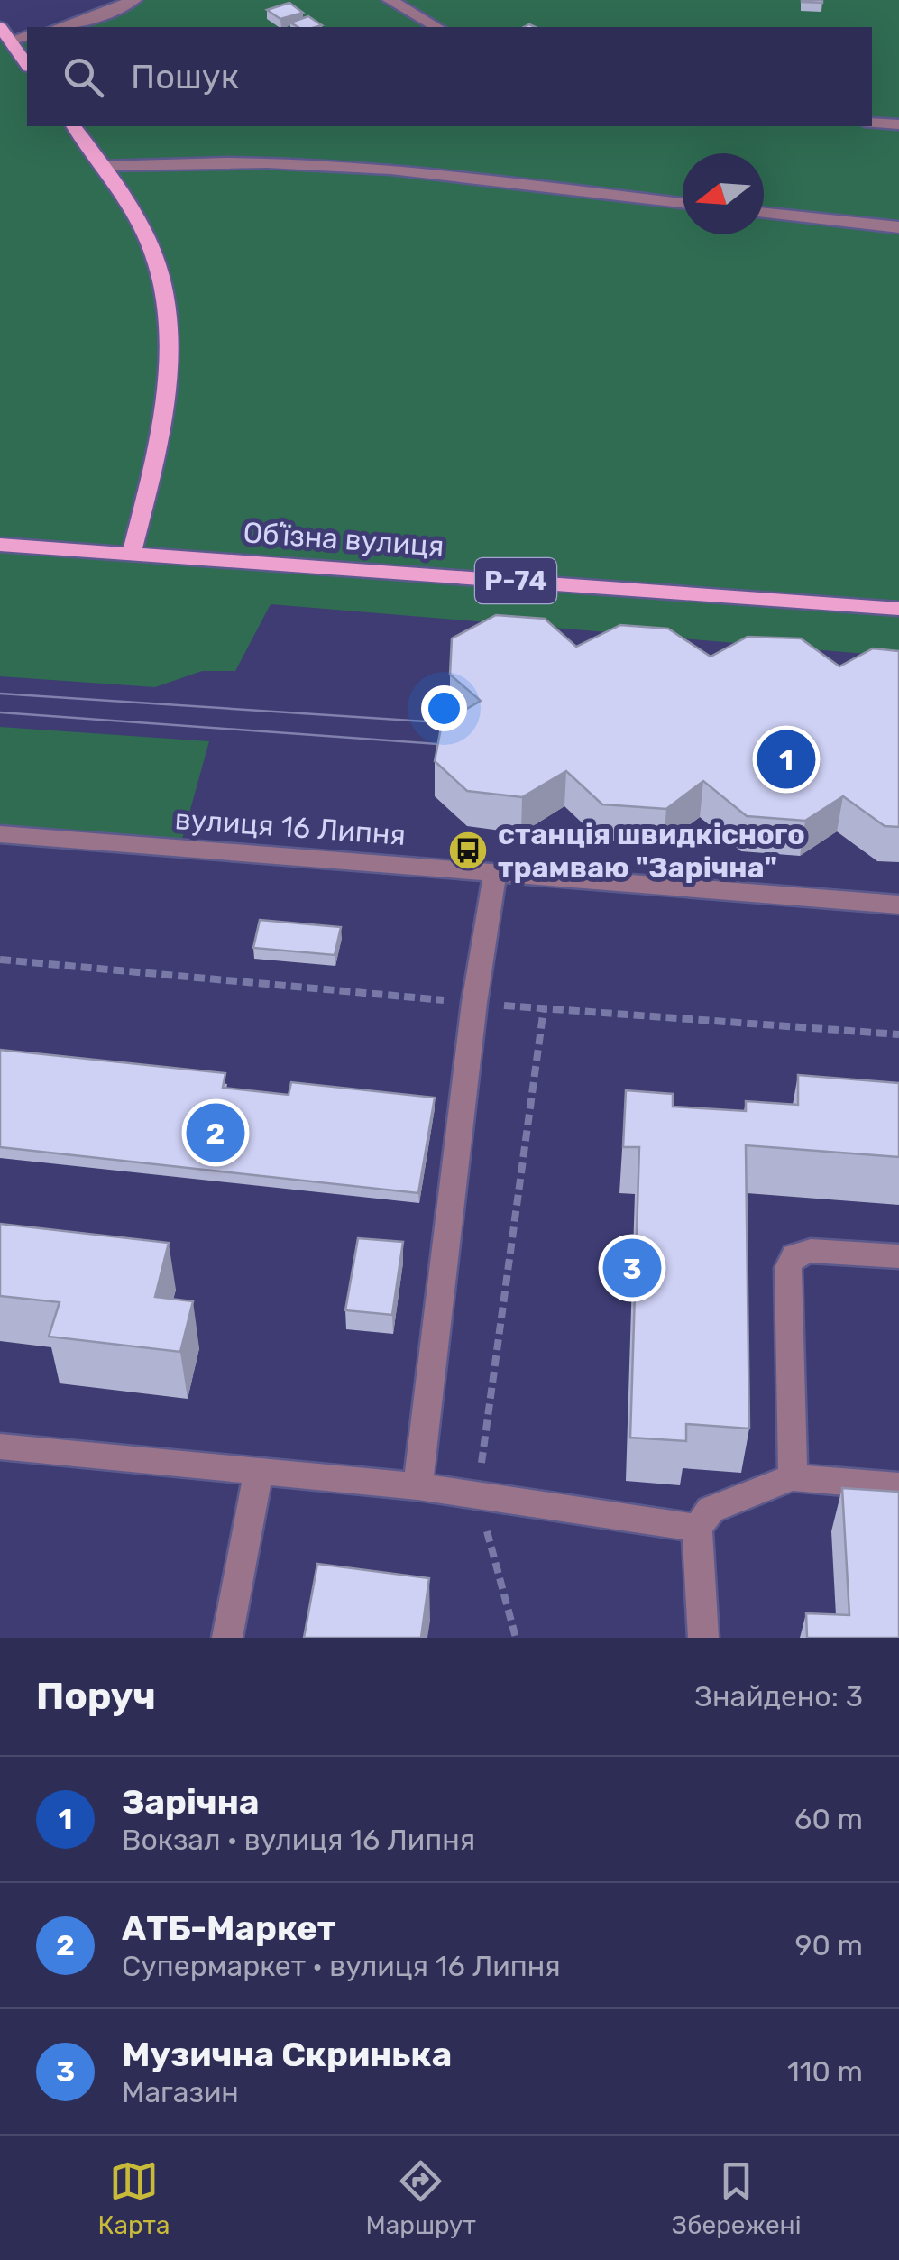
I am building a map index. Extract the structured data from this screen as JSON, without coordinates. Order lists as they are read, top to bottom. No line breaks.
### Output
{"streets":{"main road":["Обʼїзна вулиця","Р-74"],"street":["вулиця 16 Липня"]},"places":{"bus stop":["станція швидкісного трамваю \"Зарічна\""]},"north":"left","page":{"search":"Пошук","pins":["1","2","3"],"heading":["Поруч","Знайдено: 3"],"list":[{"mark":"1","name":"Зарічна","note":"Вокзал · вулиця 16 Липня","value":"60 m"},{"mark":"2","name":"АТБ-Маркет","note":"Супермаркет · вулиця 16 Липня","value":"90 m"},{"mark":"3","name":"Музична Скринька","note":"Магазин","value":"110 m"}],"nav":["Карта","Маршрут","Збережені"]}}
